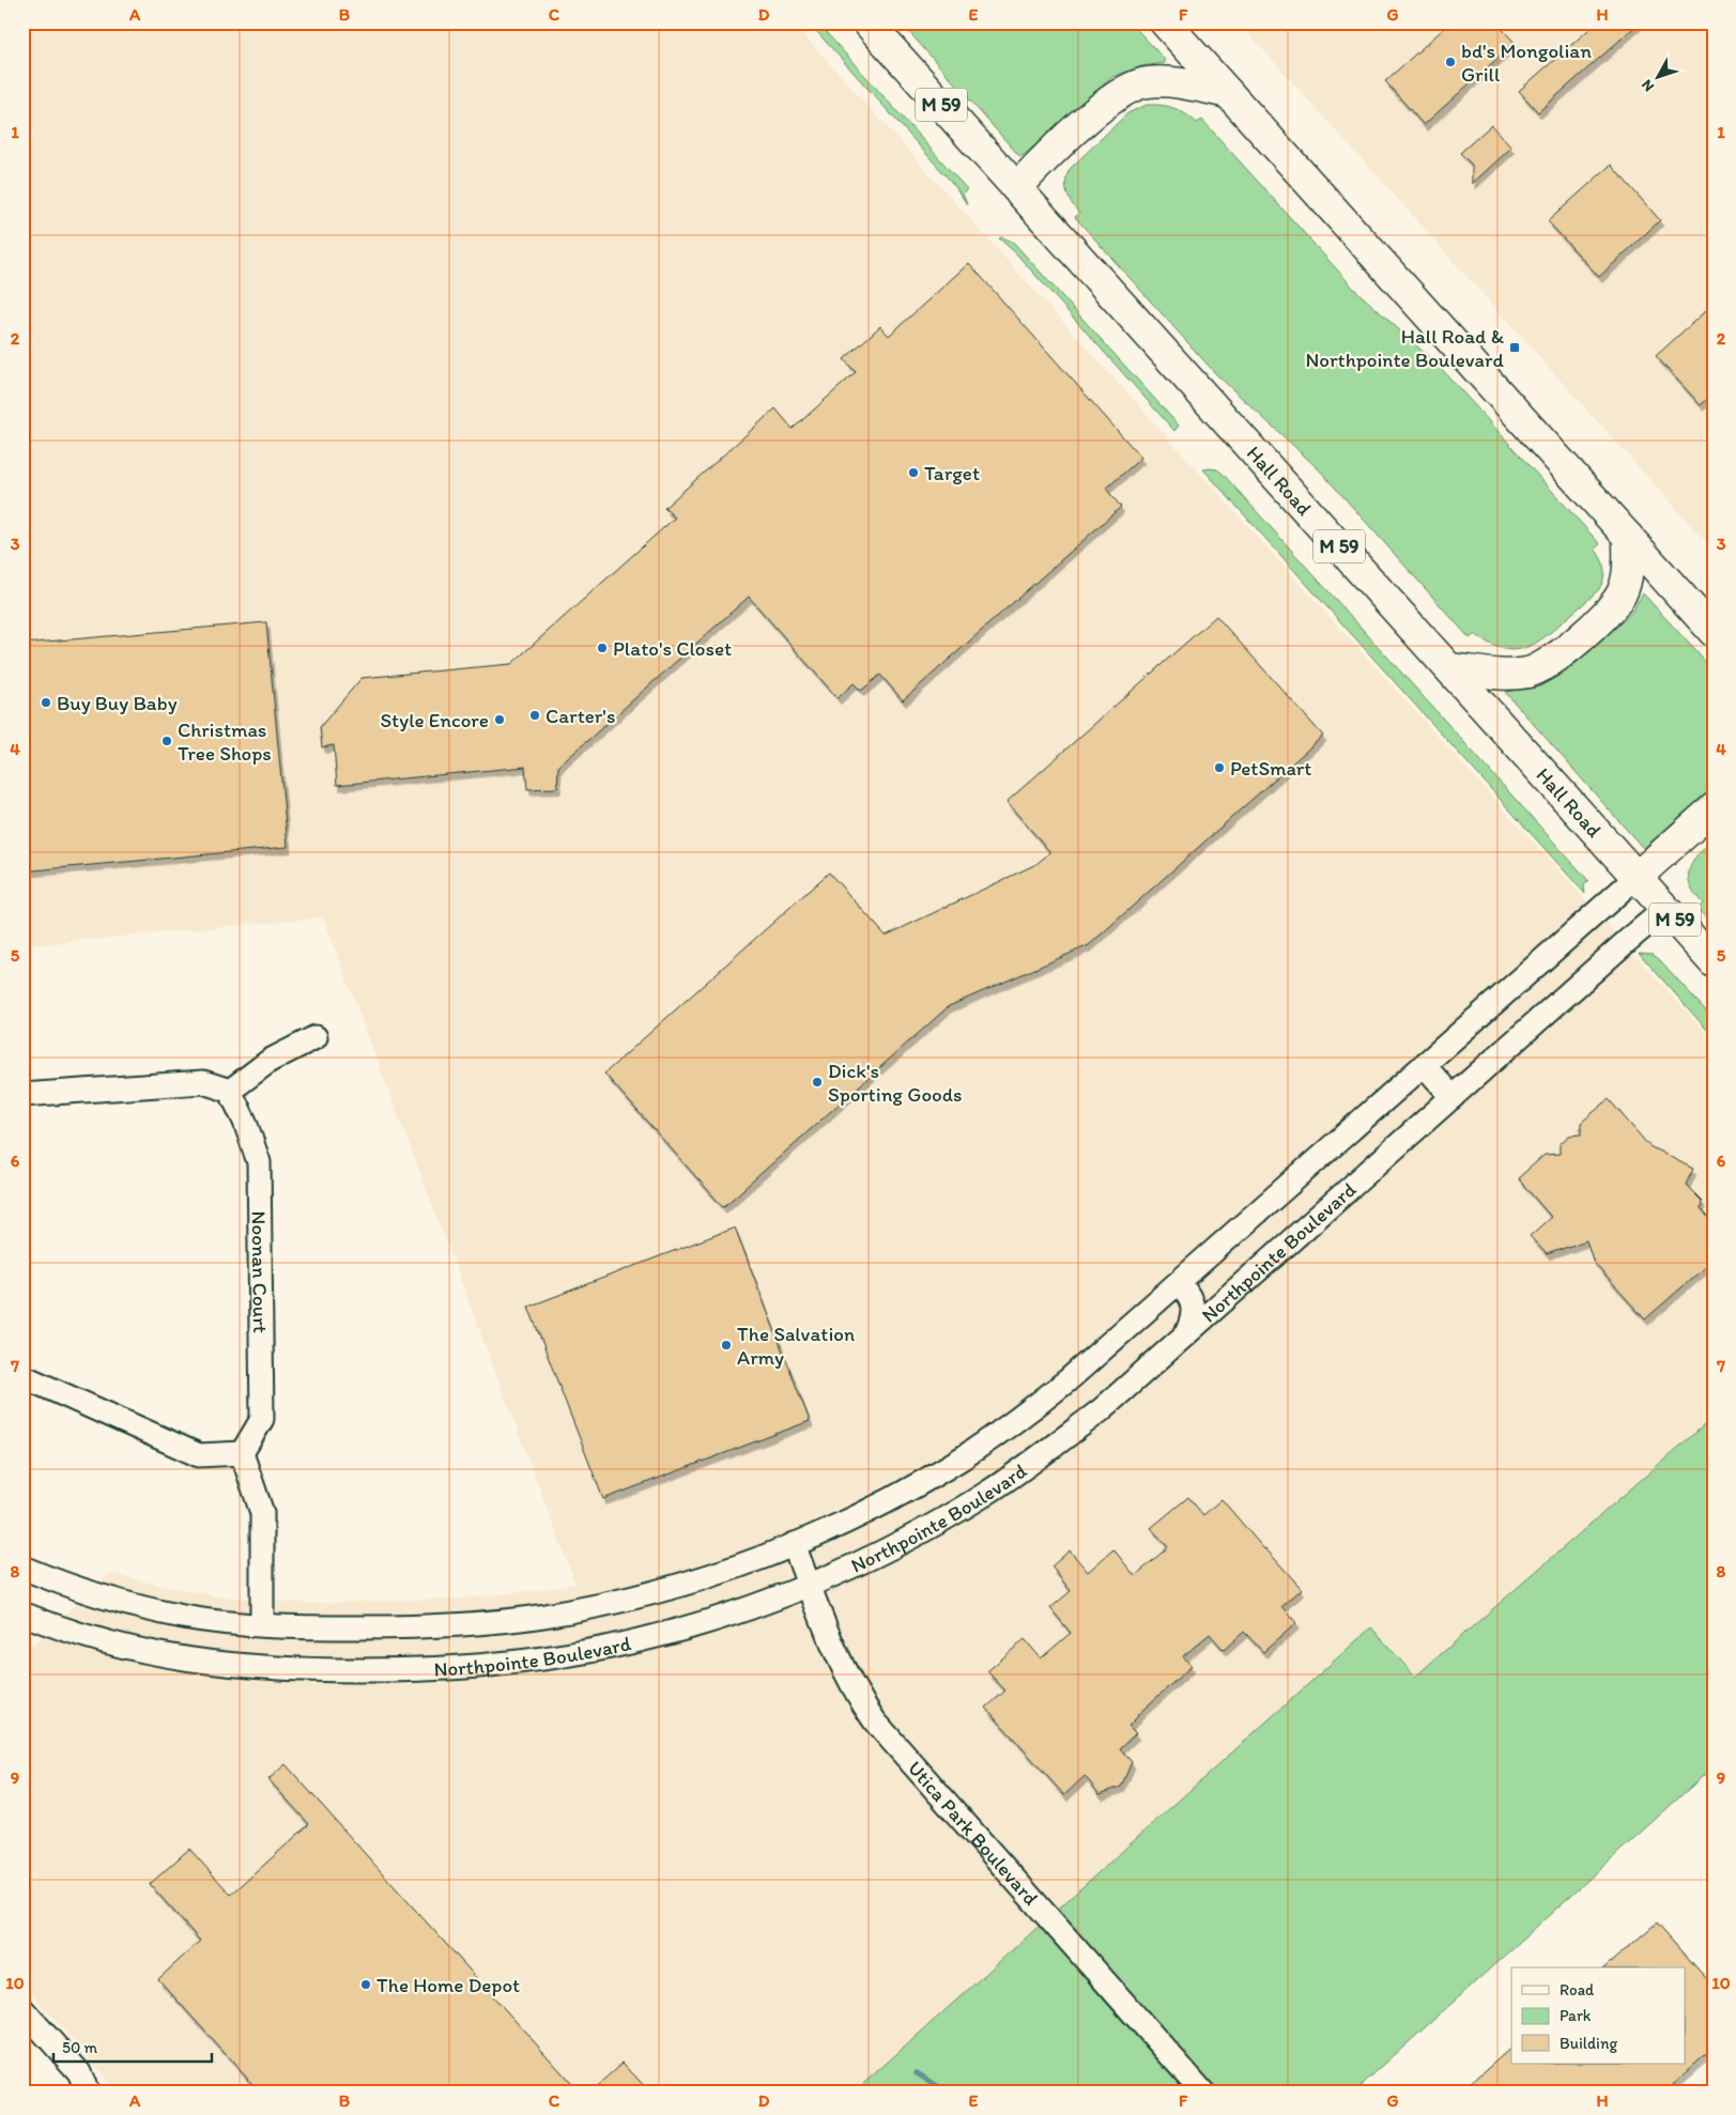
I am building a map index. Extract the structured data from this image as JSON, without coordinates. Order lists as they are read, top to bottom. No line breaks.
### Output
{"streets":{"highway":["M 59","Hall Road"],"street":["Northpointe Boulevard","Noonan Court","Utica Park Boulevard"]},"crossings":[["Hall Road","Northpointe Boulevard"],["Northpointe Boulevard","Utica Park Boulevard"]],"places":{"other":["bd's Mongolian Grill","Target","Plato's Closet","Buy Buy Baby","Carter's","Style Encore","Christmas Tree Shops","PetSmart","Dick's Sporting Goods","The Salvation Army","The Home Depot"],"transit":["Hall Road & Northpointe Boulevard"]},"legend":["Road","Park","Building"],"scale_bar":"50 m","north":"bottom left","grid":{"columns":["A","B","C","D","E","F","G","H"],"rows":["1","2","3","4","5","6","7","8","9","10"]}}
